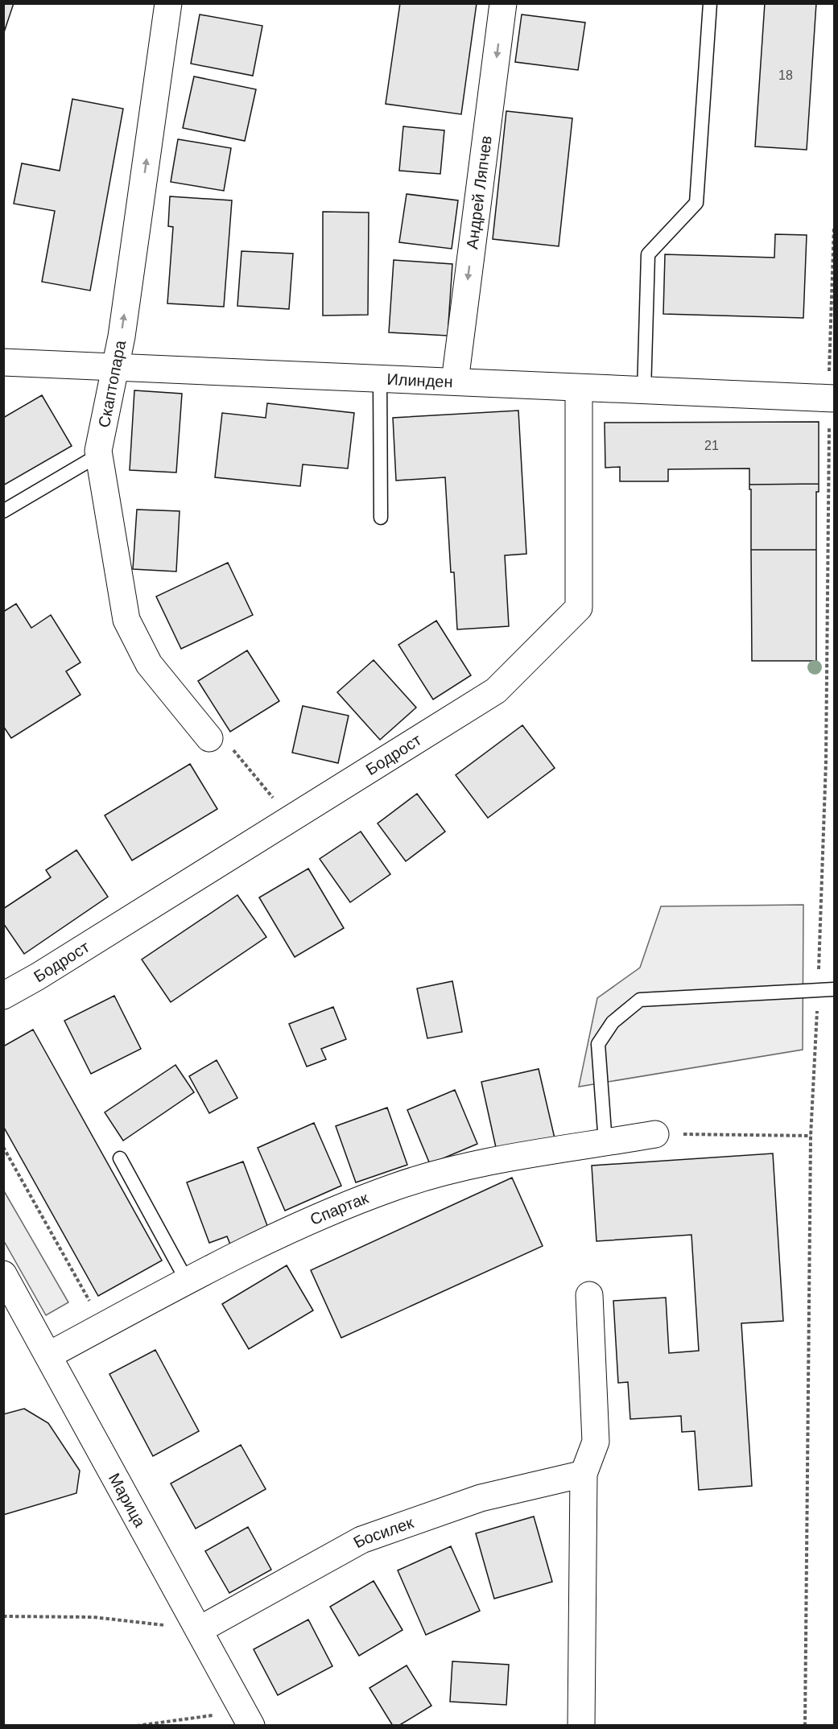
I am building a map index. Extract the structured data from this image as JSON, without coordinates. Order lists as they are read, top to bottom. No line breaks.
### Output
{"streets":{"street":["Андрей Ляпчев","Илинден","Скаптопара","Бодрост","Спартак","Марица","Босилек"]},"crossings":[["Андрей Ляпчев","Илинден"],["Илинден","Скаптопара"],["Илинден","Бодрост"],["Спартак","Марица"],["Марица","Босилек"]],"one_way":["Андрей Ляпчев","Скаптопара"],"house_numbers":["18","21"]}
